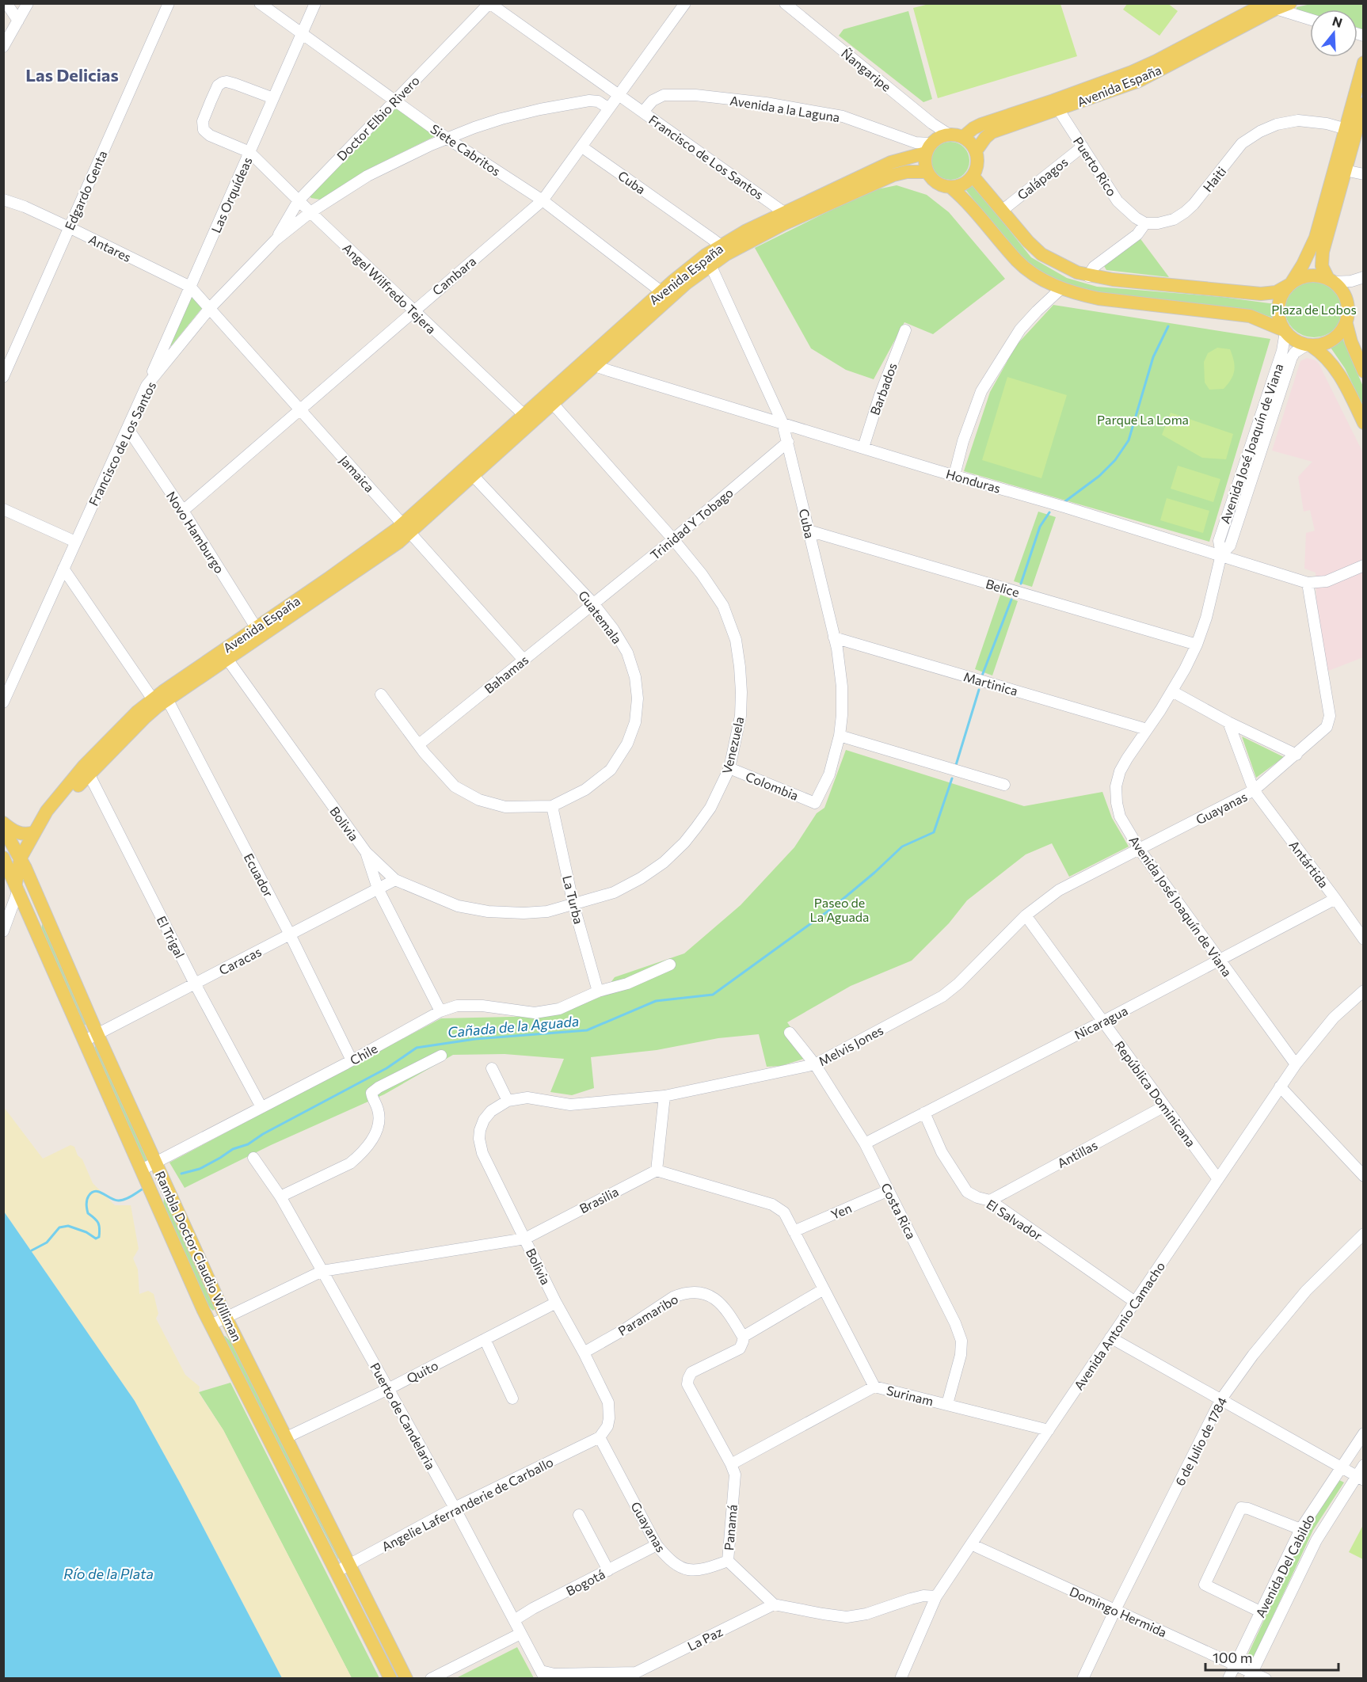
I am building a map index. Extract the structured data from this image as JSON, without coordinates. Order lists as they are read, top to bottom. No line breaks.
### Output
{"streets":{"main road":["Avenida España","Rambla Doctor Claudio Williman"],"street":["Ñangaripe","Avenida a la Laguna","Doctor Elbio Rivero","Siete Cabritos","Francisco de Los Santos","Puerto Rico","Galápagos","Haiti","Cuba","Edgardo Genta","Las Orquídeas","Antares","Cambara","Angel Wilfredo Tejera","Barbados","Avenida José Joaquín de Viana","Jamaica","Honduras","Trinidad Y Tobago","Novo Hamburgo","Belice","Guatemala","Bahamas","Martinica","Venezuela","Colombia","Guayanas","Bolivia","Antártida","Ecuador","La Turba","El Trigal","Caracas","Nicaragua","Melvis Jones","Chile","República Dominicana","Antillas","Brasilia","Yen","Costa Rica","El Salvador","Paramaribo","Avenida Antonio Camacho","Quito","Surinam","Puerto de Candelaria","6 de Julio de 1784","Angelie Laferranderie de Carballo","Panamá","Avenida Del Cabildo","Bogotá","Domingo Hermida","La Paz"]},"crossings":[["Ñangaripe","Avenida España"],["Ñangaripe","Avenida a la Laguna"],["Avenida España","Avenida a la Laguna"],["Avenida España","Siete Cabritos"],["Avenida España","Francisco de Los Santos"],["Avenida España","Puerto Rico"],["Avenida España","Cuba"],["Avenida España","Angel Wilfredo Tejera"],["Avenida España","Jamaica"],["Avenida España","Honduras"],["Avenida España","Novo Hamburgo"],["Avenida España","Guatemala"],["Avenida España","Venezuela"],["Avenida España","Bolivia"],["Avenida España","Ecuador"],["Avenida España","El Trigal"],["Avenida España","Rambla Doctor Claudio Williman"],["Avenida a la Laguna","Francisco de Los Santos"],["Doctor Elbio Rivero","Siete Cabritos"],["Doctor Elbio Rivero","Francisco de Los Santos"],["Doctor Elbio Rivero","Angel Wilfredo Tejera"],["Siete Cabritos","Francisco de Los Santos"],["Siete Cabritos","Las Orquídeas"],["Siete Cabritos","Cambara"],["Francisco de Los Santos","Las Orquídeas"],["Francisco de Los Santos","Cambara"],["Francisco de Los Santos","Angel Wilfredo Tejera"],["Francisco de Los Santos","Jamaica"],["Francisco de Los Santos","Novo Hamburgo"],["Francisco de Los Santos","Ecuador"],["Puerto Rico","Galápagos"],["Puerto Rico","Haiti"],["Cuba","Cambara"],["Cuba","Honduras"],["Cuba","Trinidad Y Tobago"],["Cuba","Belice"],["Cuba","Martinica"],["Cuba","Colombia"],["Edgardo Genta","Antares"],["Las Orquídeas","Antares"],["Las Orquídeas","Angel Wilfredo Tejera"],["Las Orquídeas","Jamaica"],["Antares","Jamaica"],["Cambara","Angel Wilfredo Tejera"],["Cambara","Jamaica"],["Cambara","Novo Hamburgo"],["Barbados","Honduras"],["Avenida José Joaquín de Viana","Honduras"],["Avenida José Joaquín de Viana","Belice"],["Avenida José Joaquín de Viana","Martinica"],["Avenida José Joaquín de Viana","Guayanas"],["Avenida José Joaquín de Viana","Nicaragua"],["Avenida José Joaquín de Viana","Melvis Jones"],["Avenida José Joaquín de Viana","Avenida Antonio Camacho"],["Jamaica","Bahamas"],["Honduras","Guayanas"],["Trinidad Y Tobago","Guatemala"],["Trinidad Y Tobago","Bahamas"],["Trinidad Y Tobago","Venezuela"],["Guatemala","Bahamas"],["Guatemala","La Turba"],["Venezuela","Colombia"],["Venezuela","Bolivia"],["Venezuela","La Turba"],["Venezuela","Caracas"],["Guayanas","Bolivia"],["Guayanas","Antártida"],["Guayanas","Melvis Jones"],["Guayanas","Angelie Laferranderie de Carballo"],["Guayanas","Panamá"],["Guayanas","Bogotá"],["Bolivia","Caracas"],["Bolivia","Melvis Jones"],["Bolivia","Chile"],["Bolivia","Brasilia"],["Bolivia","Paramaribo"],["Bolivia","Quito"],["Bolivia","Angelie Laferranderie de Carballo"],["Antártida","Nicaragua"],["Ecuador","Caracas"],["Ecuador","Chile"],["La Turba","Chile"],["El Trigal","Caracas"],["El Trigal","Chile"],["Caracas","Rambla Doctor Claudio Williman"],["Nicaragua","República Dominicana"],["Nicaragua","Costa Rica"],["Nicaragua","El Salvador"],["Melvis Jones","República Dominicana"],["Melvis Jones","Costa Rica"],["Chile","Rambla Doctor Claudio Williman"],["República Dominicana","Antillas"],["República Dominicana","Avenida Antonio Camacho"],["Antillas","El Salvador"],["Brasilia","Rambla Doctor Claudio Williman"],["Brasilia","Puerto de Candelaria"],["Yen","Costa Rica"],["Costa Rica","Surinam"],["El Salvador","Avenida Antonio Camacho"],["Rambla Doctor Claudio Williman","Quito"],["Rambla Doctor Claudio Williman","Angelie Laferranderie de Carballo"],["Paramaribo","Panamá"],["Avenida Antonio Camacho","Surinam"],["Avenida Antonio Camacho","Domingo Hermida"],["Quito","Puerto de Candelaria"],["Surinam","Panamá"],["Puerto de Candelaria","Angelie Laferranderie de Carballo"],["Puerto de Candelaria","Bogotá"],["Puerto de Candelaria","La Paz"],["6 de Julio de 1784","Domingo Hermida"],["Panamá","La Paz"],["Avenida Del Cabildo","Domingo Hermida"]],"districts":["Las Delicias"],"water":["Cañada de la Aguada","Río de la Plata"],"parks":["Plaza de Lobos","Parque La Loma","Paseo de La Aguada"],"scale_bar":"100 m","north":"top"}
